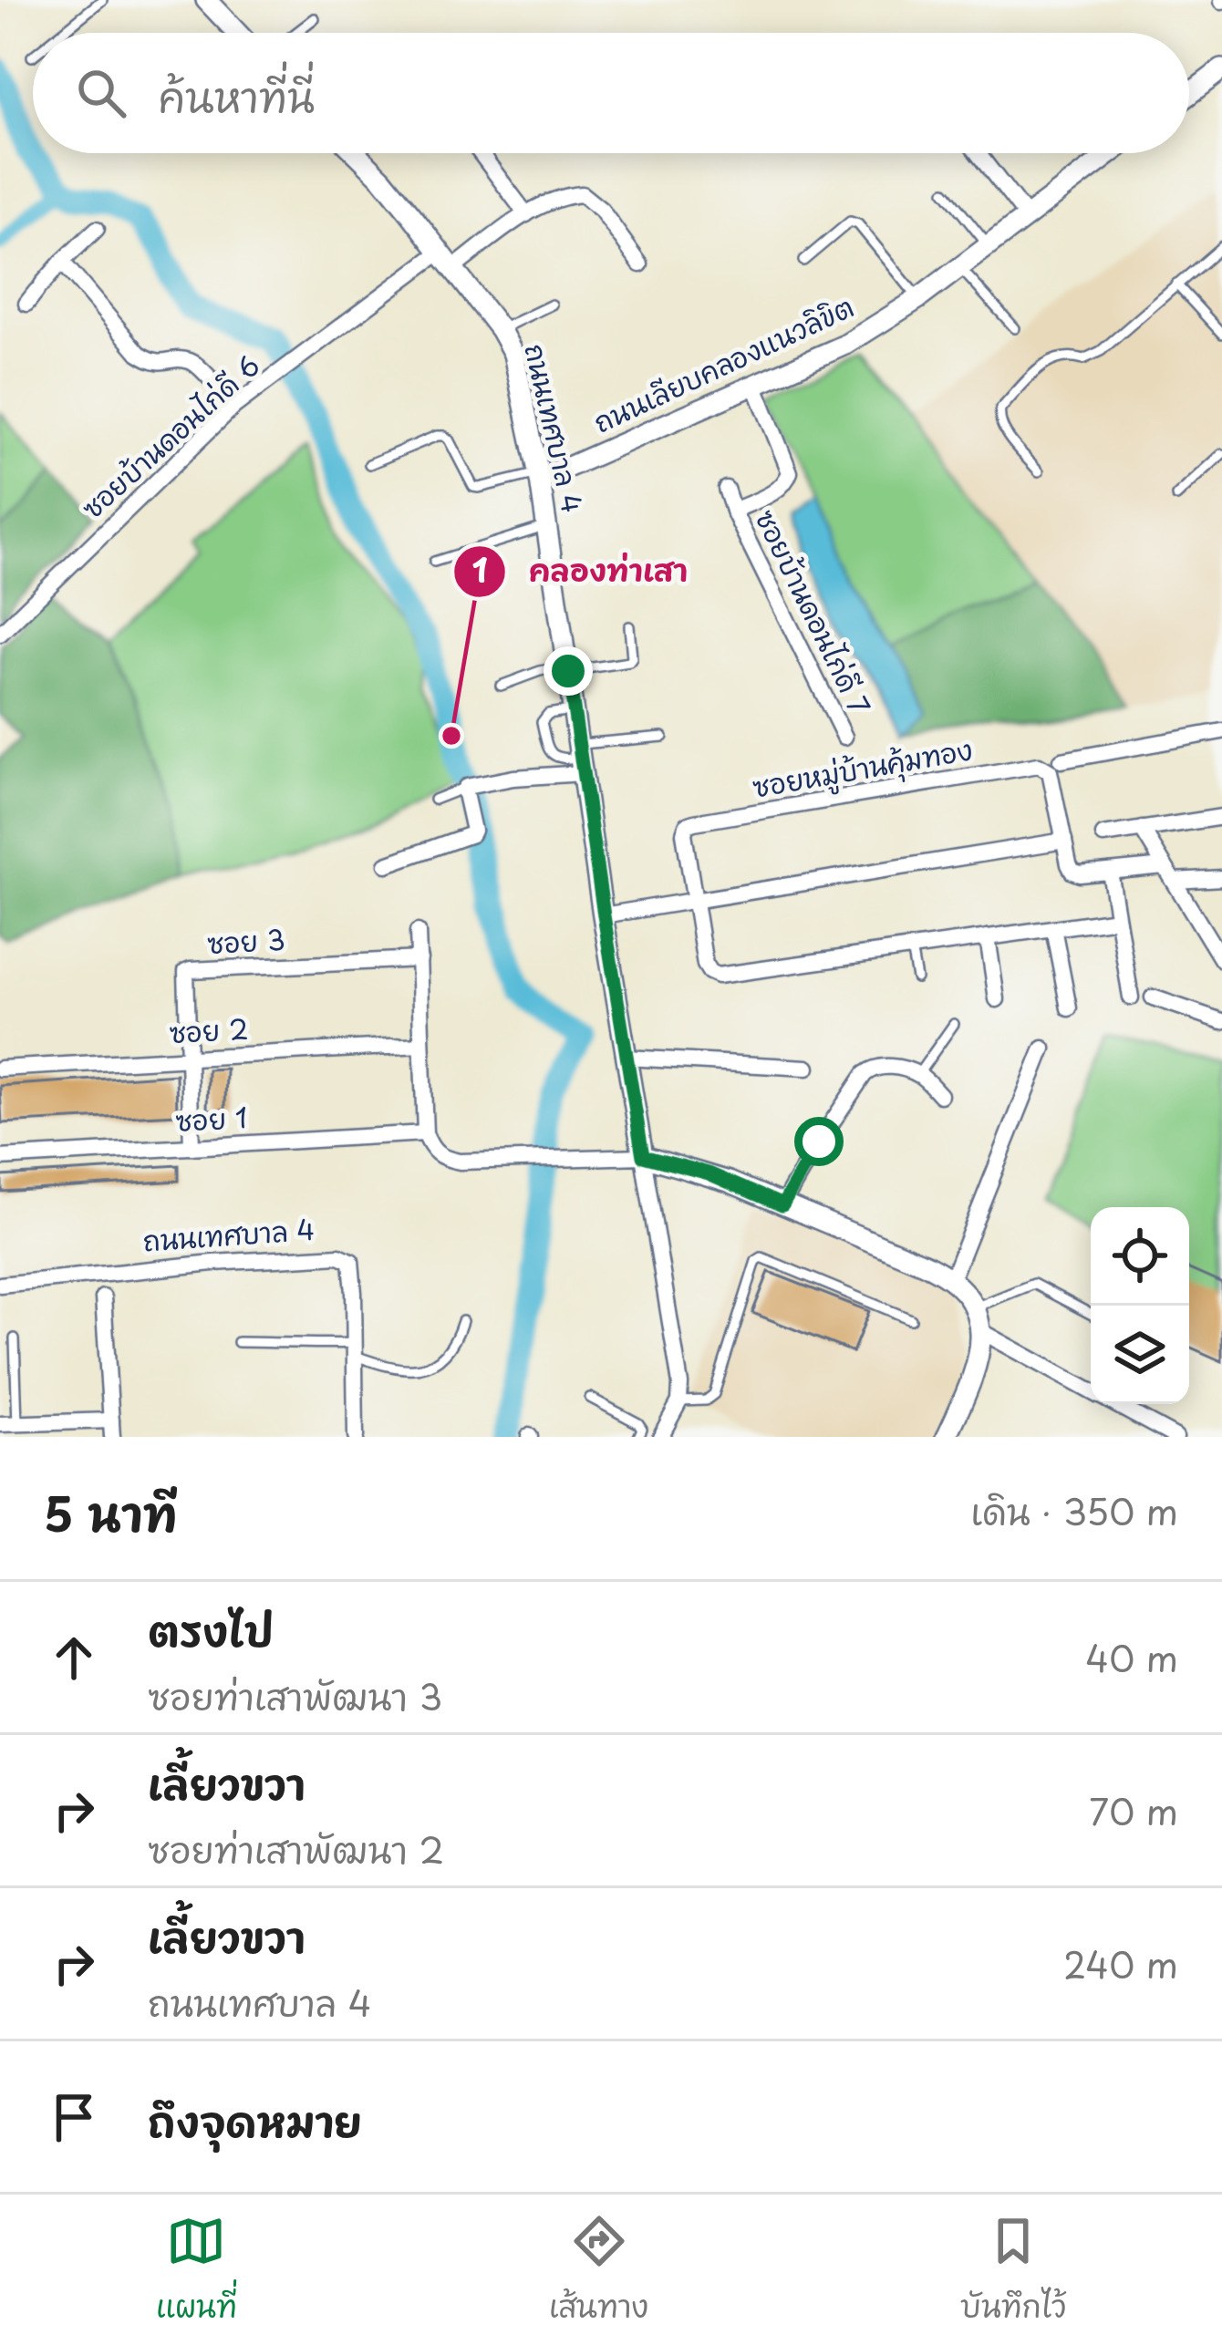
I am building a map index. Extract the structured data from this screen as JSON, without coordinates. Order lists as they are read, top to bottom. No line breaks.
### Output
{"streets":{"street":["ถนนเลียบคลองแนวลิขิต","ถนนเทศบาล 4","ซอยบ้านดอนไก่ดี 6","ซอยบ้านดอนไก่ดี 7","ซอยหมู่บ้านคุ้มทอง","ซอย 3","ซอย 2","ซอย 1"]},"crossings":[["ถนนเลียบคลองแนวลิขิต","ถนนเทศบาล 4"],["ถนนเลียบคลองแนวลิขิต","ซอยบ้านดอนไก่ดี 7"],["ถนนเทศบาล 4","ซอยบ้านดอนไก่ดี 6"],["ซอย 3","ซอย 2"],["ซอย 3","ซอย 1"]],"places":["คลองท่าเสา"],"page":{"search":"ค้นหาที่นี่","heading":["5 นาที","เดิน · 350 m"],"list":[["ตรงไป","ซอยท่าเสาพัฒนา 3","40 m"],["เลี้ยวขวา","ซอยท่าเสาพัฒนา 2","70 m"],["เลี้ยวขวา","ถนนเทศบาล 4","240 m"],"ถึงจุดหมาย"],"nav":["แผนที่","เส้นทาง","บันทึกไว้"]}}
